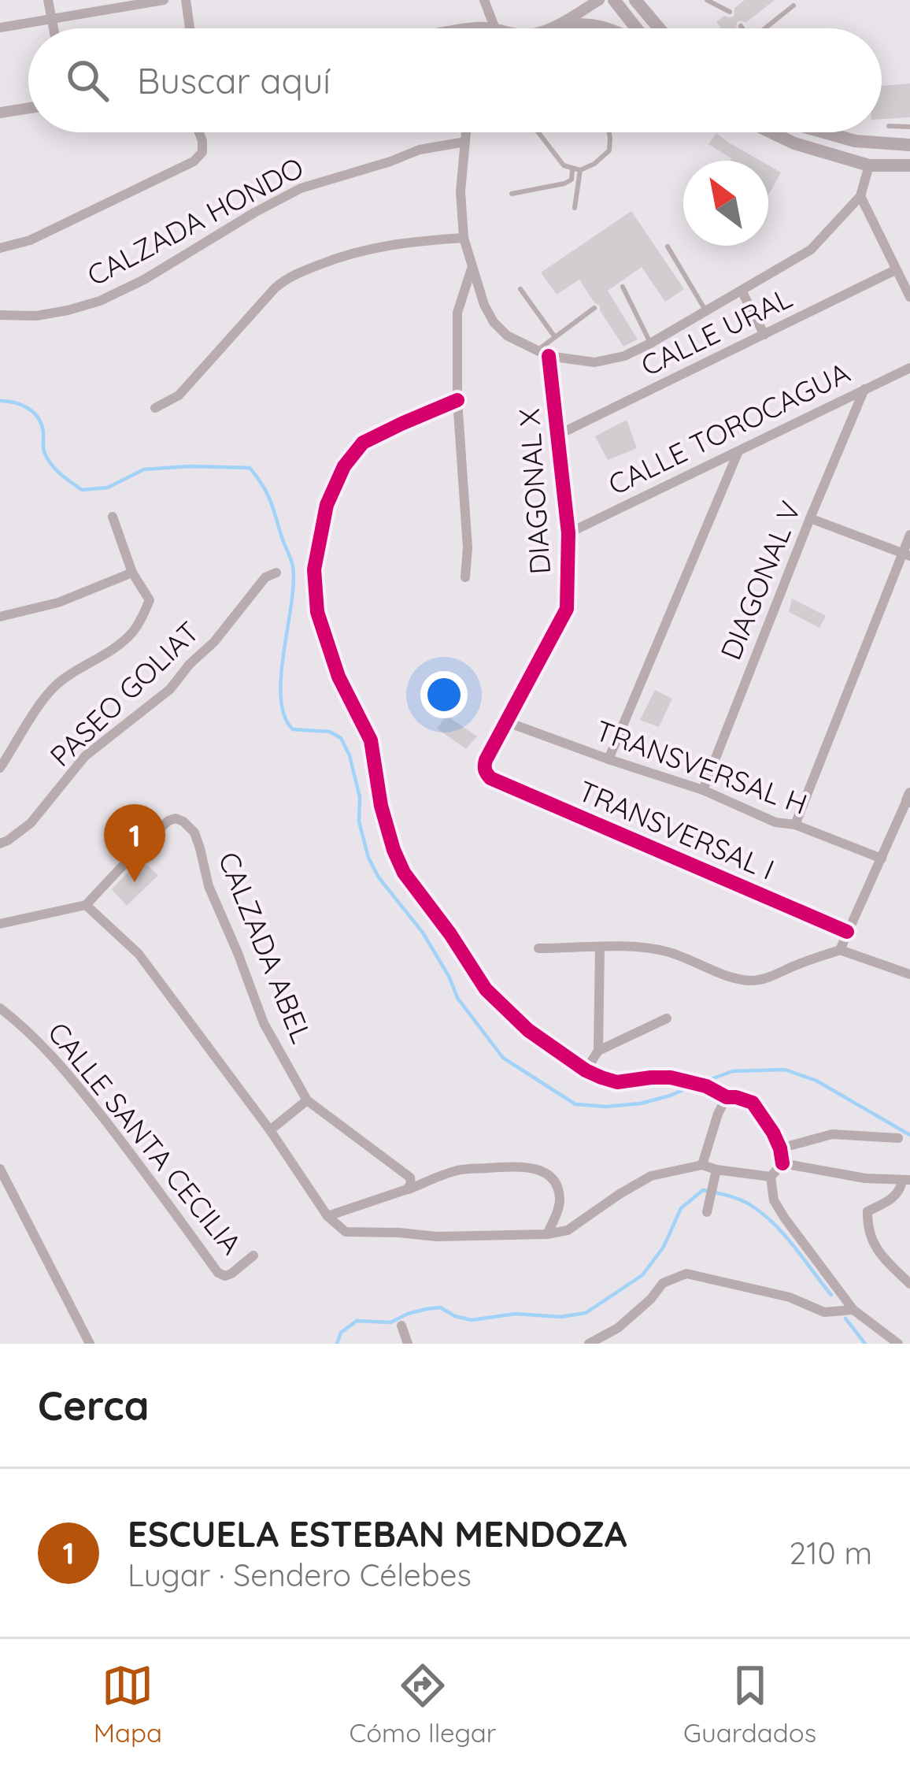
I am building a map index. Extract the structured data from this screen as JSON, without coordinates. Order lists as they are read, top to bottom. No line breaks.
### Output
{"streets":{"street":["CALZADA HONDO","CALLE URAL","CALLE TOROCAGUA","DIAGONAL X","DIAGONAL V","PASEO GOLIAT","TRANSVERSAL H","TRANSVERSAL I","CALZADA ABEL","CALLE SANTA CECILIA"]},"crossings":[["CALLE URAL","DIAGONAL X"],["CALLE TOROCAGUA","DIAGONAL X"],["CALLE TOROCAGUA","DIAGONAL V"],["DIAGONAL X","TRANSVERSAL H"],["DIAGONAL X","TRANSVERSAL I"],["DIAGONAL V","TRANSVERSAL H"]],"north":"top left","page":{"search":"Buscar aquí","pins":"1","heading":"Cerca","list":[{"mark":"1","name":"ESCUELA ESTEBAN MENDOZA","note":"Lugar · Sendero Célebes","value":"210 m"}],"nav":["Mapa","Cómo llegar","Guardados"]}}
